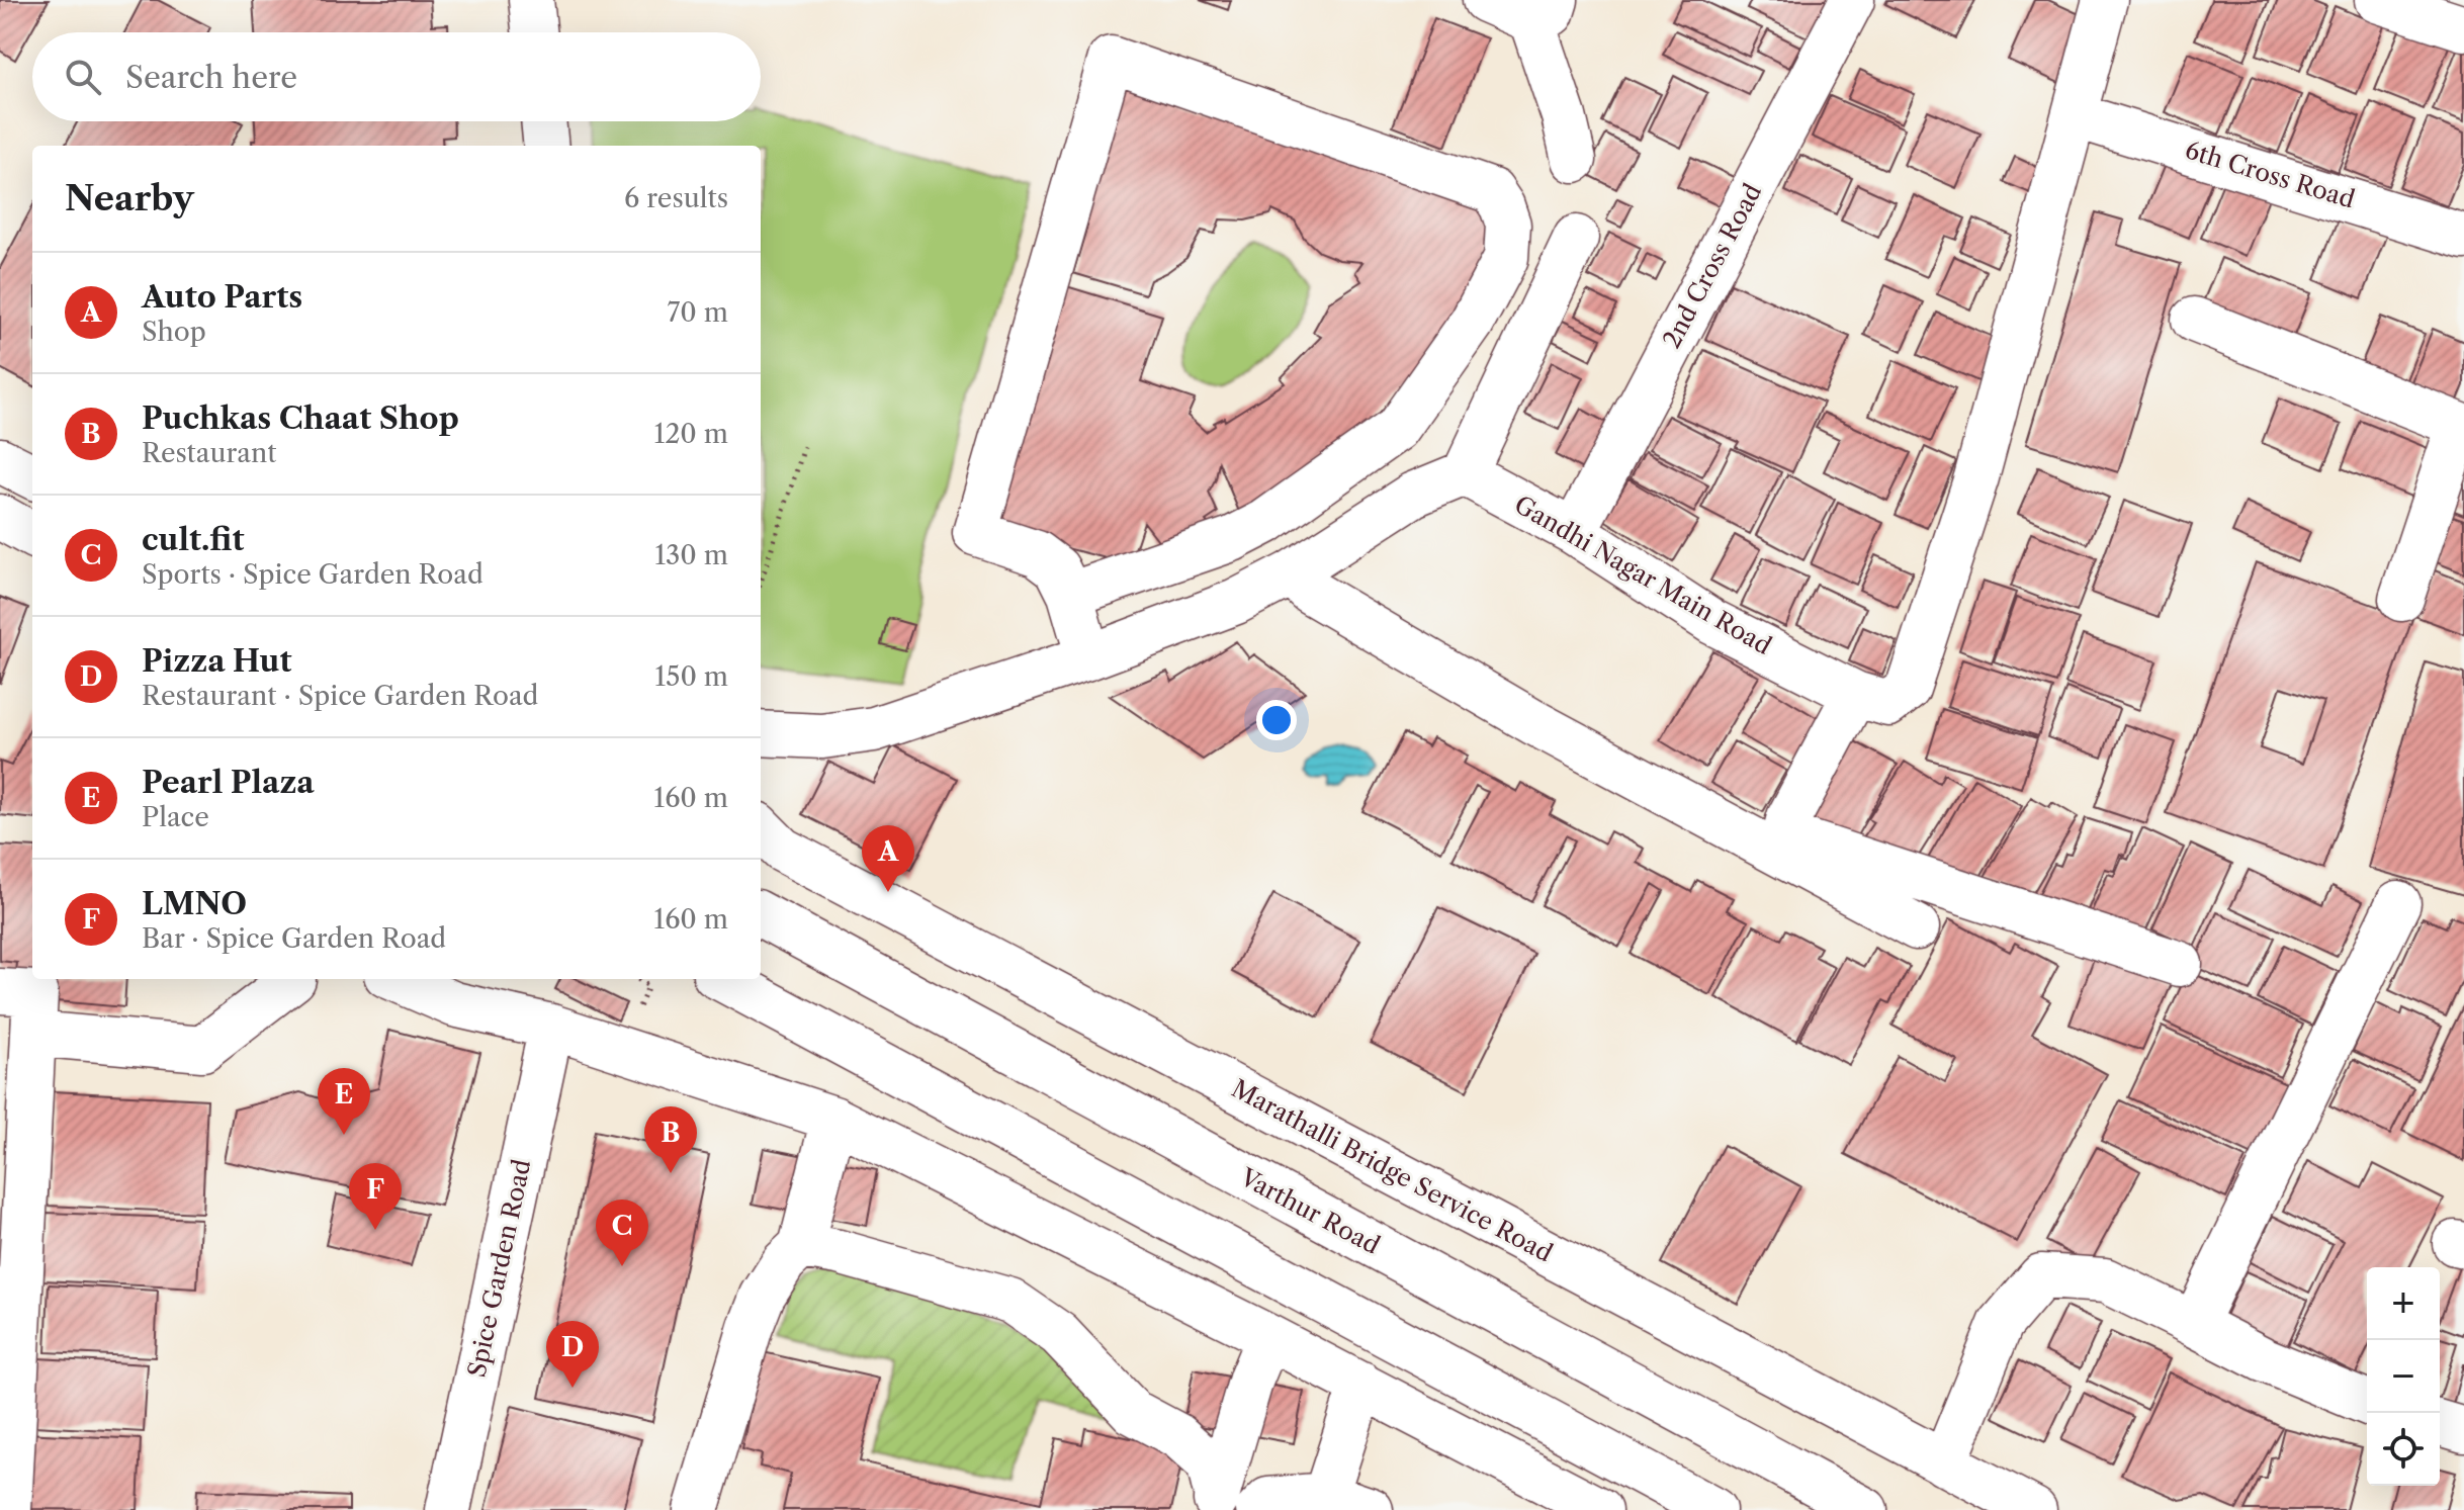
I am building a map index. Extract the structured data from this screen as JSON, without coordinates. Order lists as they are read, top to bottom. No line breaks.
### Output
{"streets":{"street":["6th Cross Road","2nd Cross Road","Gandhi Nagar Main Road","Marathalli Bridge Service Road","Varthur Road","Spice Garden Road"]},"crossings":[["6th Cross Road","Gandhi Nagar Main Road"],["2nd Cross Road","Gandhi Nagar Main Road"]],"page":{"search":"Search here","heading":["Nearby","6 results"],"list":[{"mark":"A","name":"Auto Parts","note":"Shop","value":"70 m"},{"mark":"B","name":"Puchkas Chaat Shop","note":"Restaurant","value":"120 m"},{"mark":"C","name":"cult.fit","note":"Sports · Spice Garden Road","value":"130 m"},{"mark":"D","name":"Pizza Hut","note":"Restaurant · Spice Garden Road","value":"150 m"},{"mark":"E","name":"Pearl Plaza","note":"Place","value":"160 m"},{"mark":"F","name":"LMNO","note":"Bar · Spice Garden Road","value":"160 m"}],"pins":["A","E","B","F","C","D"],"map_buttons":["+","−"]}}
